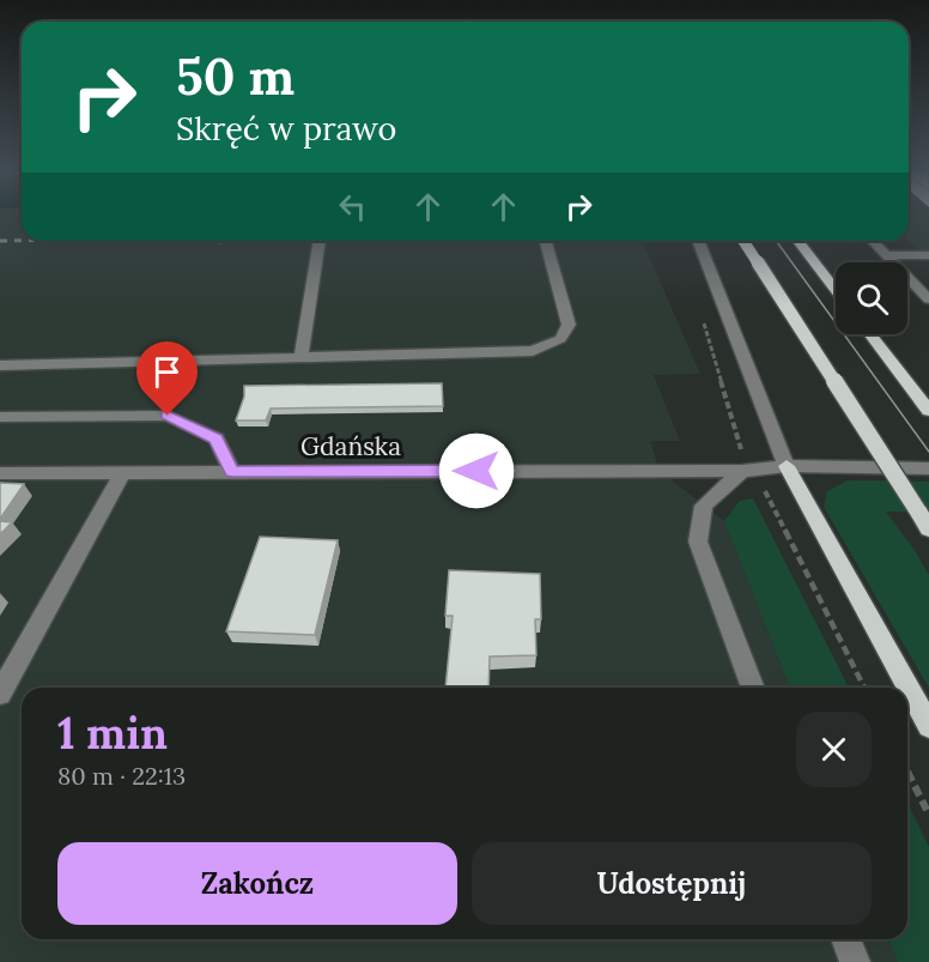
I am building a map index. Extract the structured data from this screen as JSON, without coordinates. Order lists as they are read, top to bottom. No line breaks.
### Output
{"streets":{"street":["Gdańska"]},"page":{"turn":["50 m","Skręć w prawo"],"heading":["1 min","80 m · 22:13"],"buttons":["Zakończ","Udostępnij"]}}
